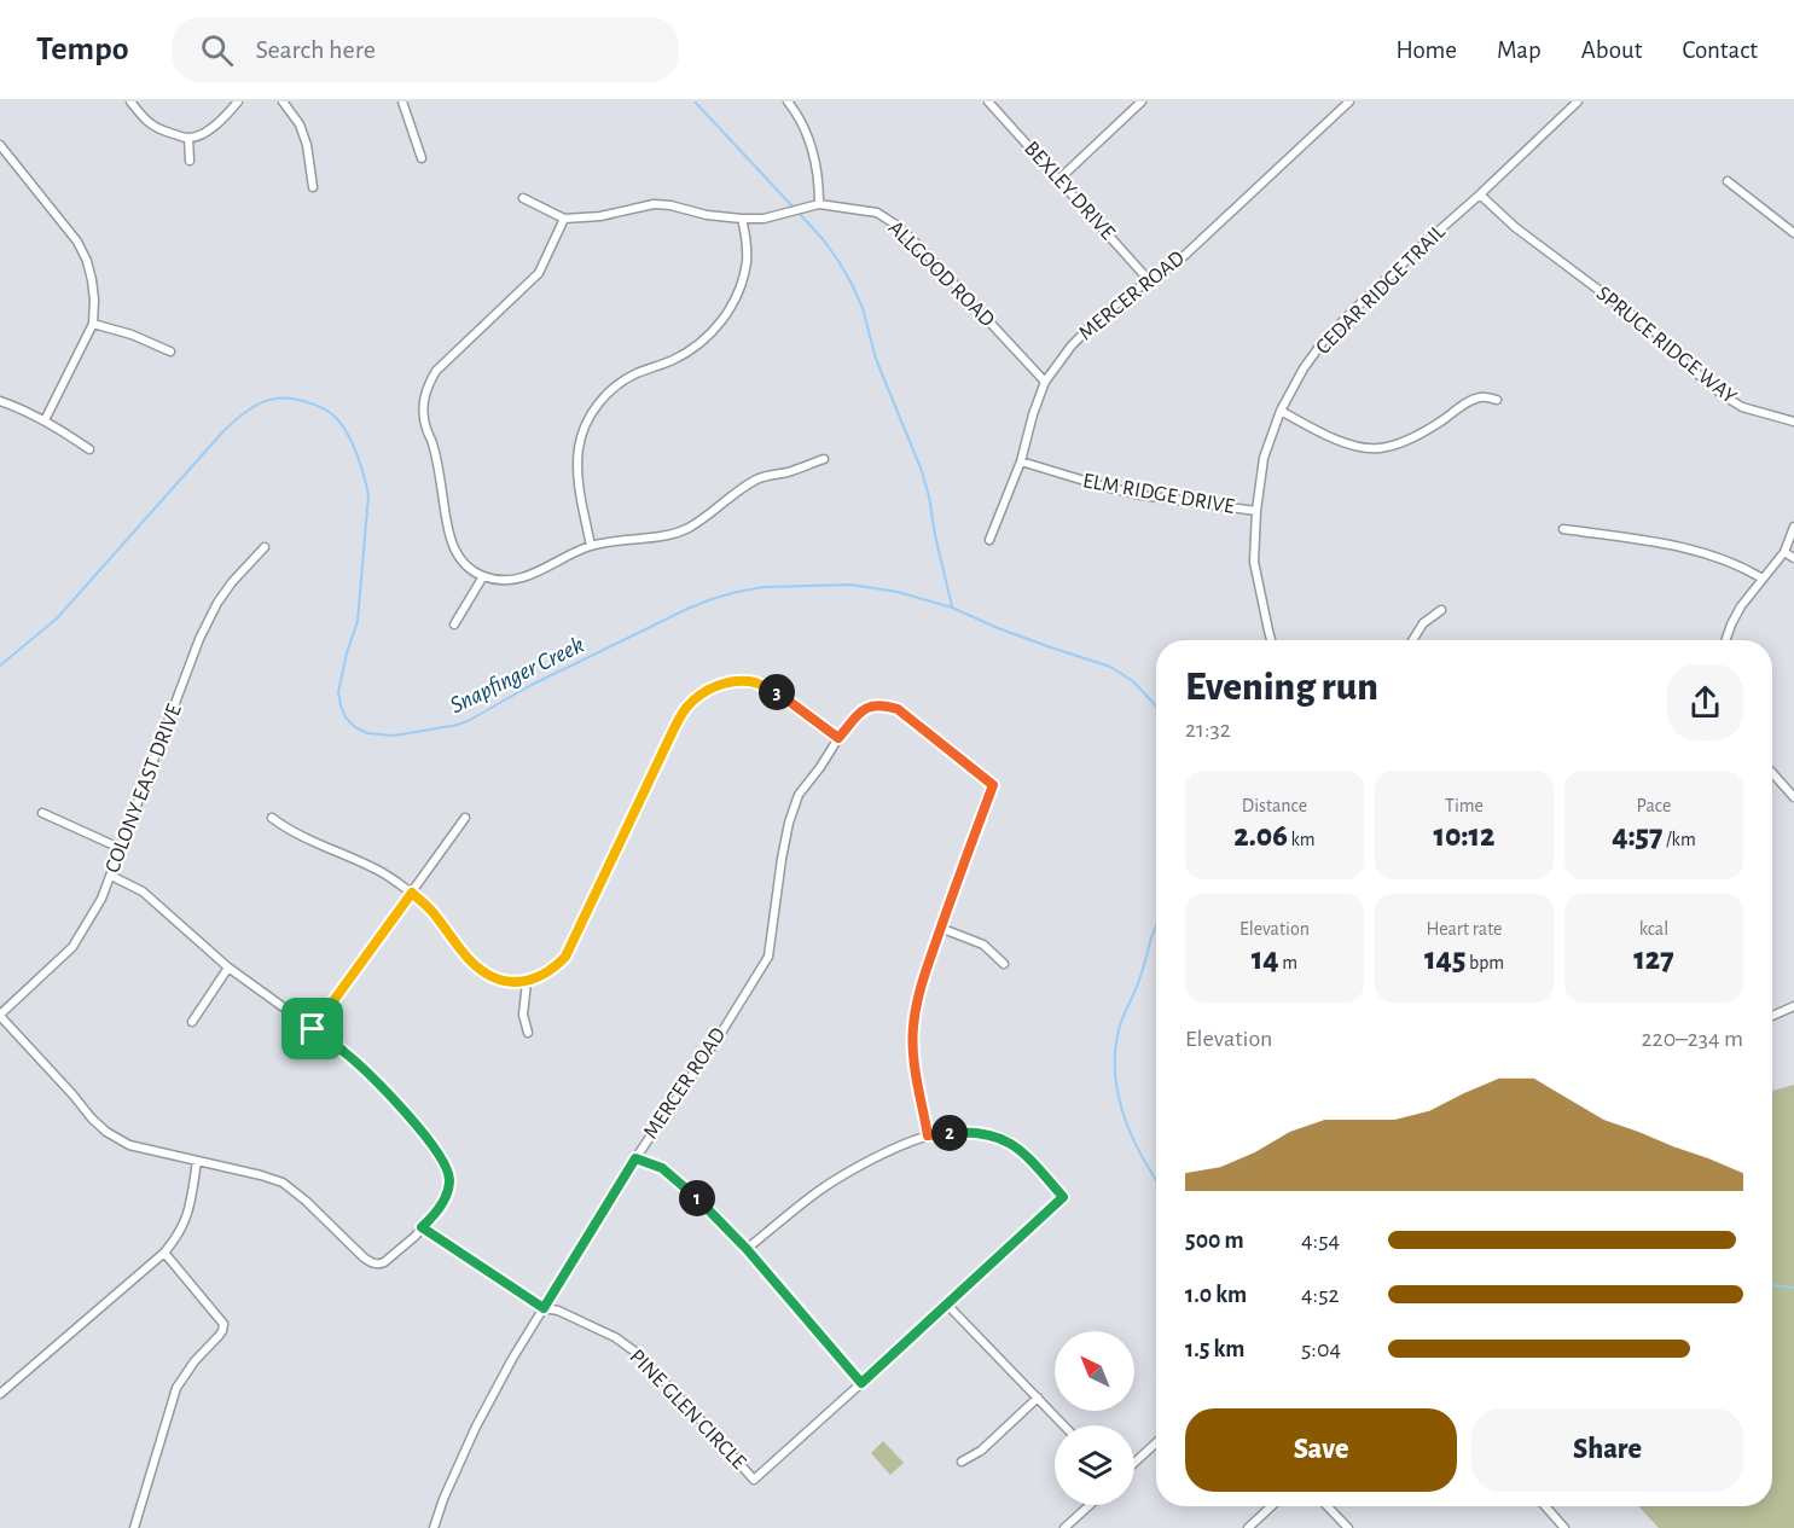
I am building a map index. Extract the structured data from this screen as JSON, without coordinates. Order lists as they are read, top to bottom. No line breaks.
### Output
{"streets":{"street":["BEXLEY DRIVE","ALLGOOD ROAD","CEDAR RIDGE TRAIL","MERCER ROAD","SPRUCE RIDGE WAY","ELM RIDGE DRIVE","COLONY EAST DRIVE","PINE GLEN CIRCLE"]},"crossings":[["BEXLEY DRIVE","MERCER ROAD"],["ALLGOOD ROAD","MERCER ROAD"],["CEDAR RIDGE TRAIL","SPRUCE RIDGE WAY"],["CEDAR RIDGE TRAIL","ELM RIDGE DRIVE"],["MERCER ROAD","ELM RIDGE DRIVE"],["MERCER ROAD","PINE GLEN CIRCLE"]],"water":["Snapfinger Creek"],"north":"top left","page":{"header":"Tempo","search":"Search here","nav":["Home","Map","About","Contact"],"heading":["Evening run","21:32"],"pins":["3","2","1"],"stats":[["Distance","2.06 km"],["Time","10:12"],["Pace","4:57 /km"],["Elevation","14 m"],["Heart rate","145 bpm"],["kcal","127"]],"chart":["Elevation","220–234 m"],"list":[{"name":"500 m","note":"4:54"},{"name":"1.0 km","note":"4:52"},{"name":"1.5 km","note":"5:04"}],"buttons":["Save","Share"]}}
